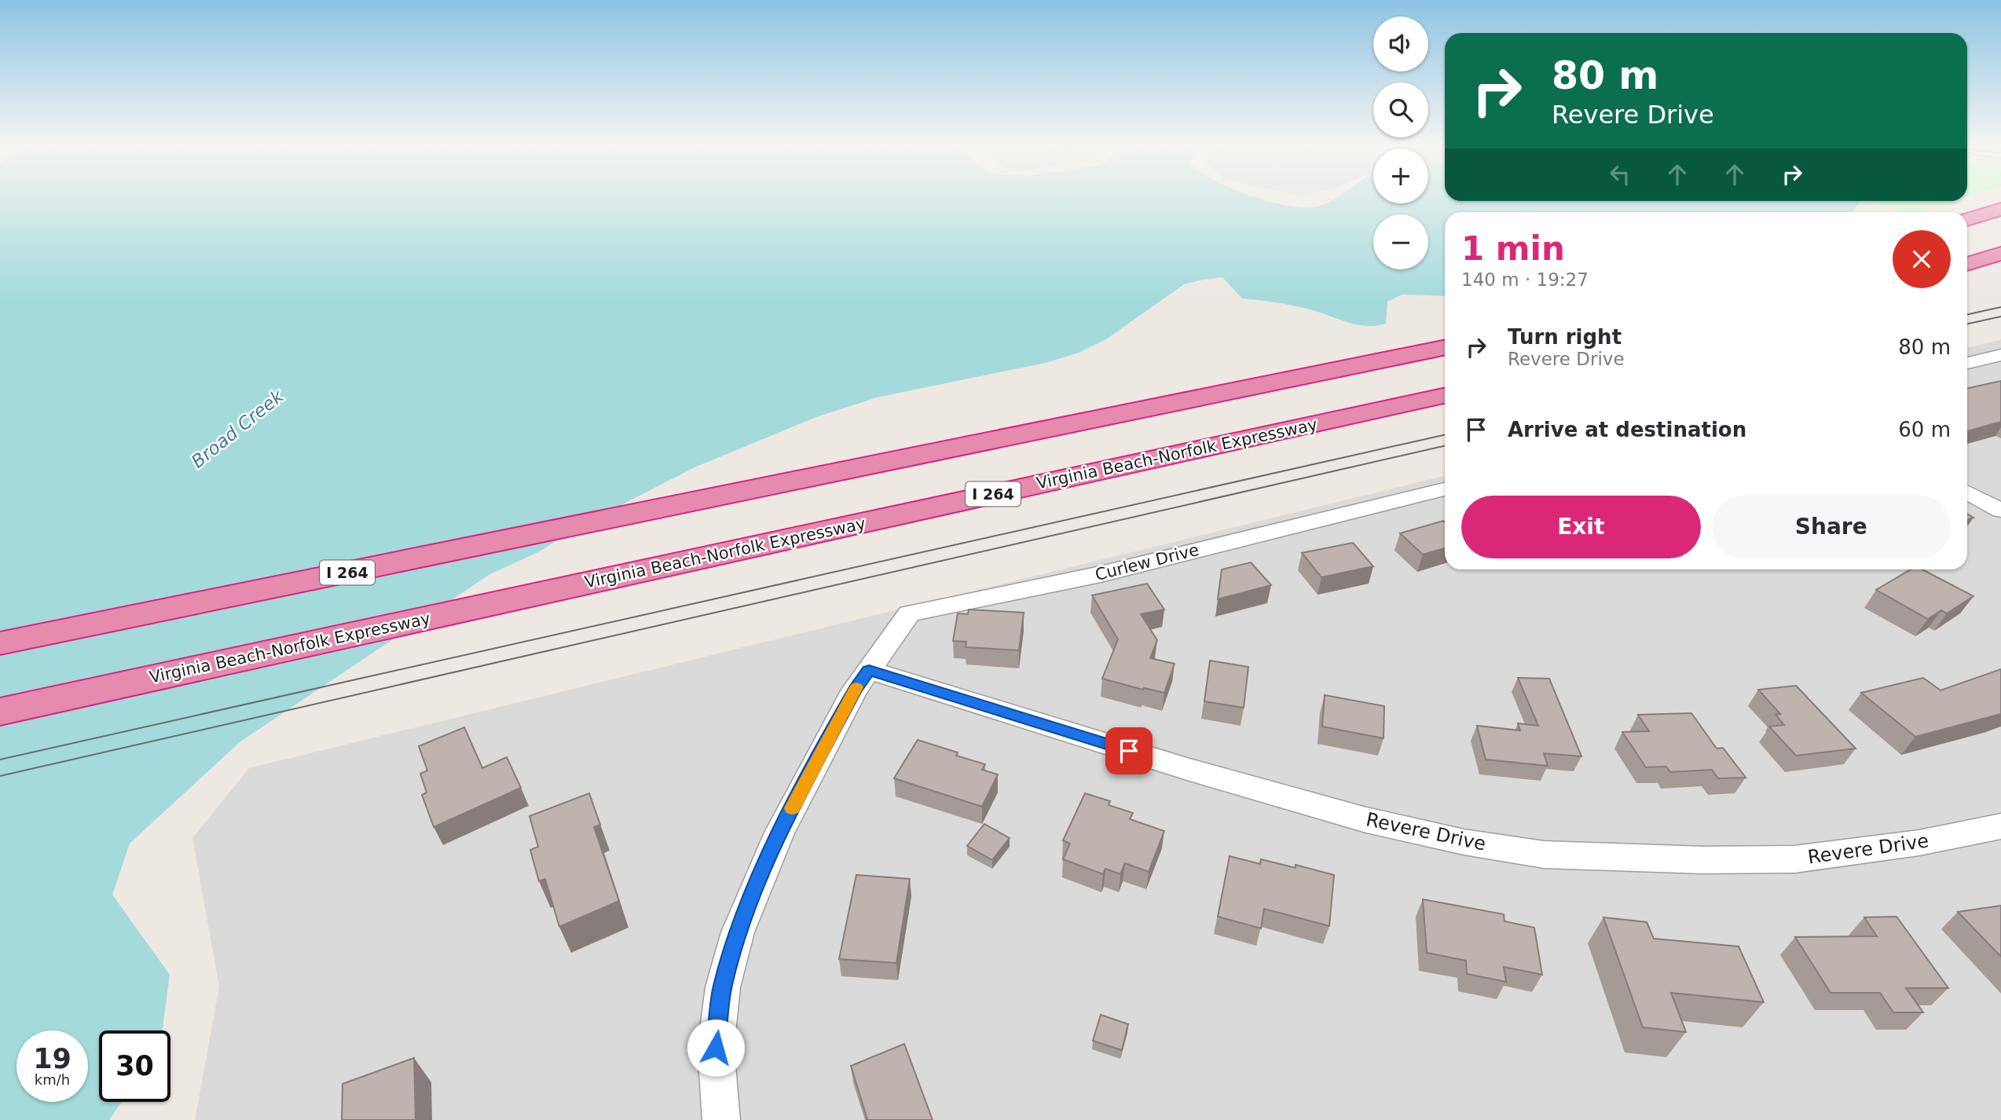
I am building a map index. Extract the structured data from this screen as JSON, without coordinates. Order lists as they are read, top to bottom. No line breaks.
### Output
{"streets":{"highway":["Virginia Beach-Norfolk Expressway","I 264"],"street":["Curlew Drive","Revere Drive"]},"crossings":[["Curlew Drive","Revere Drive"]],"water":["Broad Creek"],"page":{"map_buttons":["+","−"],"turn":["80 m","Revere Drive"],"heading":["1 min","140 m · 19:27"],"list":[{"name":"Turn right","note":"Revere Drive","value":"80 m"},{"name":"Arrive at destination","value":"60 m"}],"buttons":["Exit","Share"],"speed":"19 km/h","limit":"30"}}
